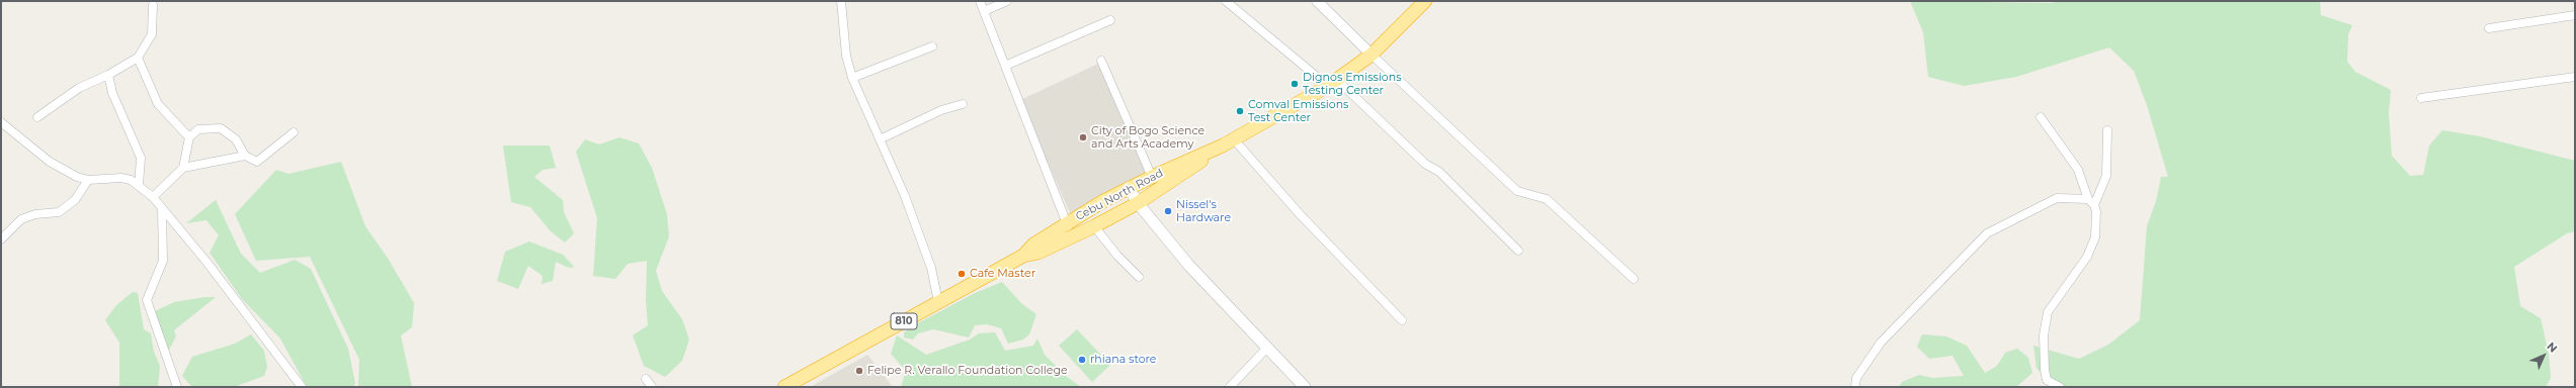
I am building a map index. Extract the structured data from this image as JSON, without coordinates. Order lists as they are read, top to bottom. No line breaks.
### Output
{"streets":{"highway":["Cebu North Road","810"]},"places":["Dignos Emissions Testing Center","Comval Emissions Test Center","City of Bogo Science and Arts Academy","Nissel's Hardware","Cafe Master","rhiana store","Felipe R. Verallo Foundation College"],"north":"top right"}
